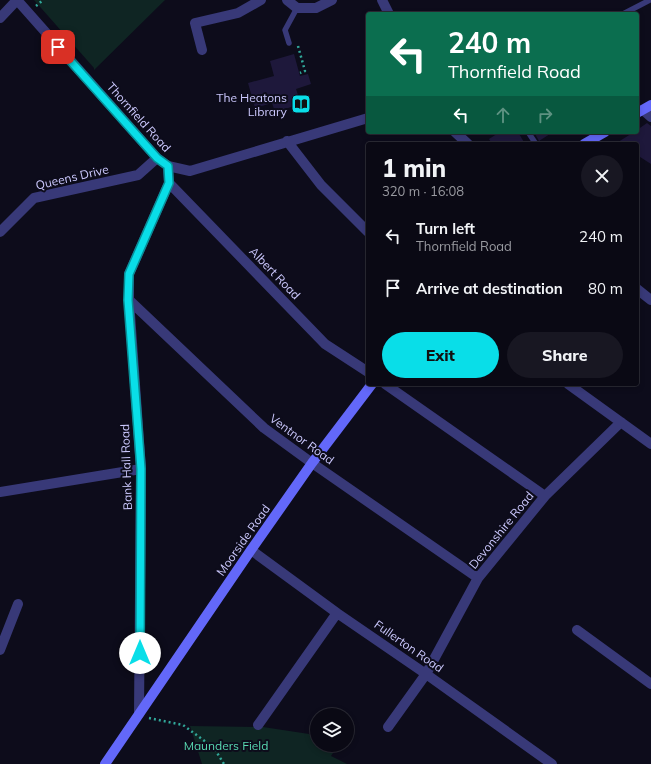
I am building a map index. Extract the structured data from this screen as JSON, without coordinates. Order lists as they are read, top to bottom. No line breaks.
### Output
{"streets":{"main road":["Moorside Road"],"street":["Thornfield Road","Queens Drive","Albert Road","Ventnor Road","Bank Hall Road","Devonshire Road","Fullerton Road"]},"crossings":[["Thornfield Road","Queens Drive"],["Thornfield Road","Bank Hall Road"],["Albert Road","Bank Hall Road"],["Ventnor Road","Bank Hall Road"],["Ventnor Road","Devonshire Road"],["Ventnor Road","Moorside Road"],["Bank Hall Road","Moorside Road"],["Devonshire Road","Fullerton Road"],["Moorside Road","Fullerton Road"]],"parks":["Maunders Field"],"places":{"library":["The Heatons Library"]},"page":{"turn":["240 m","Thornfield Road"],"heading":["1 min","320 m · 16:08"],"list":[{"name":"Turn left","note":"Thornfield Road","value":"240 m"},{"name":"Arrive at destination","value":"80 m"}],"buttons":["Exit","Share"]}}
